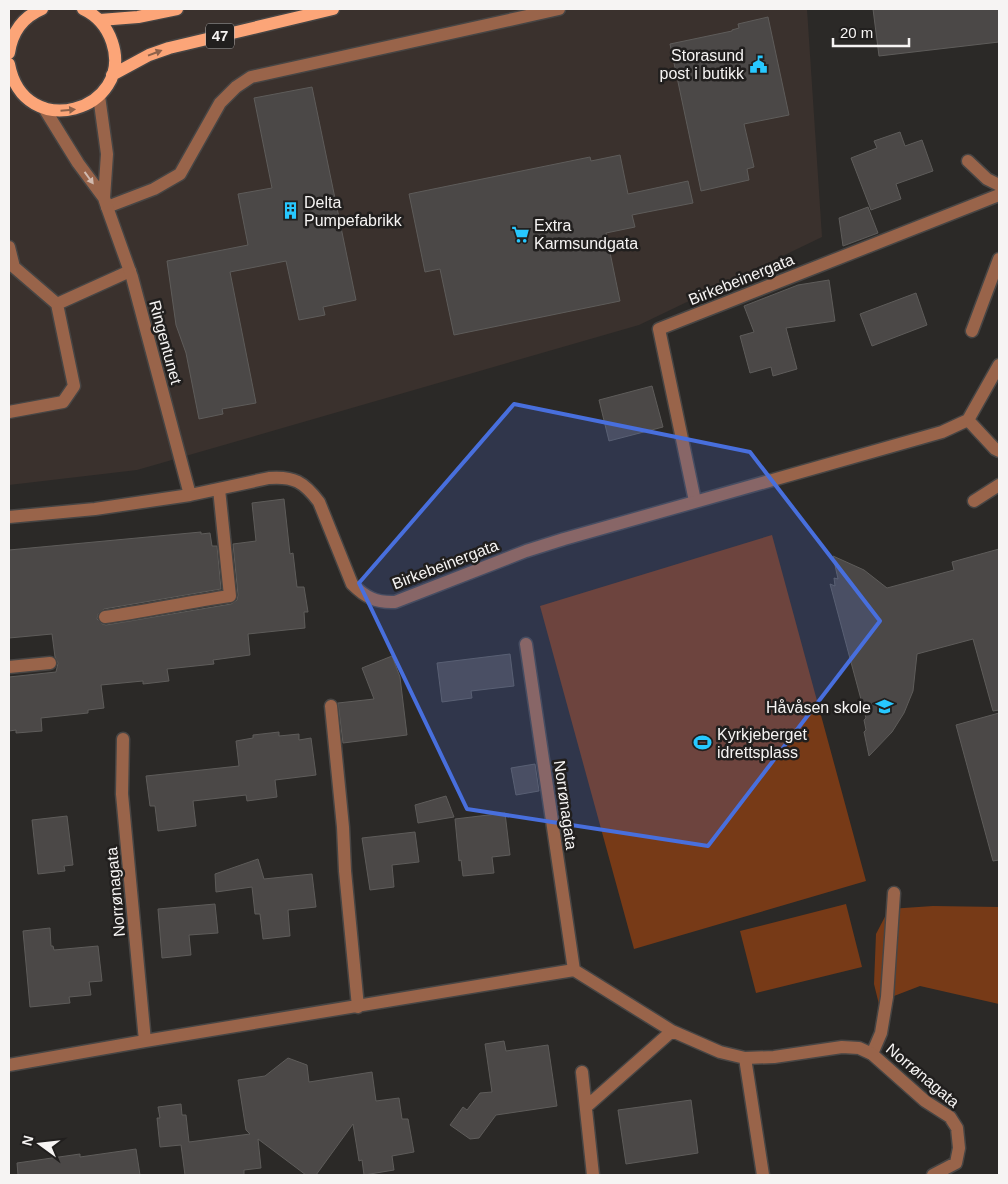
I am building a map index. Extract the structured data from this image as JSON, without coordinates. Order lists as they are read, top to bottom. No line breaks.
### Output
{"streets":{"main road":["47"],"street":["Birkebeinergata","Ringentunet","Norrønagata"]},"crossings":[["47","Ringentunet"]],"places":{"public building":["Storasund post i butikk"],"building":["Delta Pumpefabrikk"],"supermarket":["Extra Karmsundgata"],"school or university":["Håvåsen skole"],"sports":["Kyrkjeberget idrettsplass"]},"scale_bar":"20 m","north":"left"}
